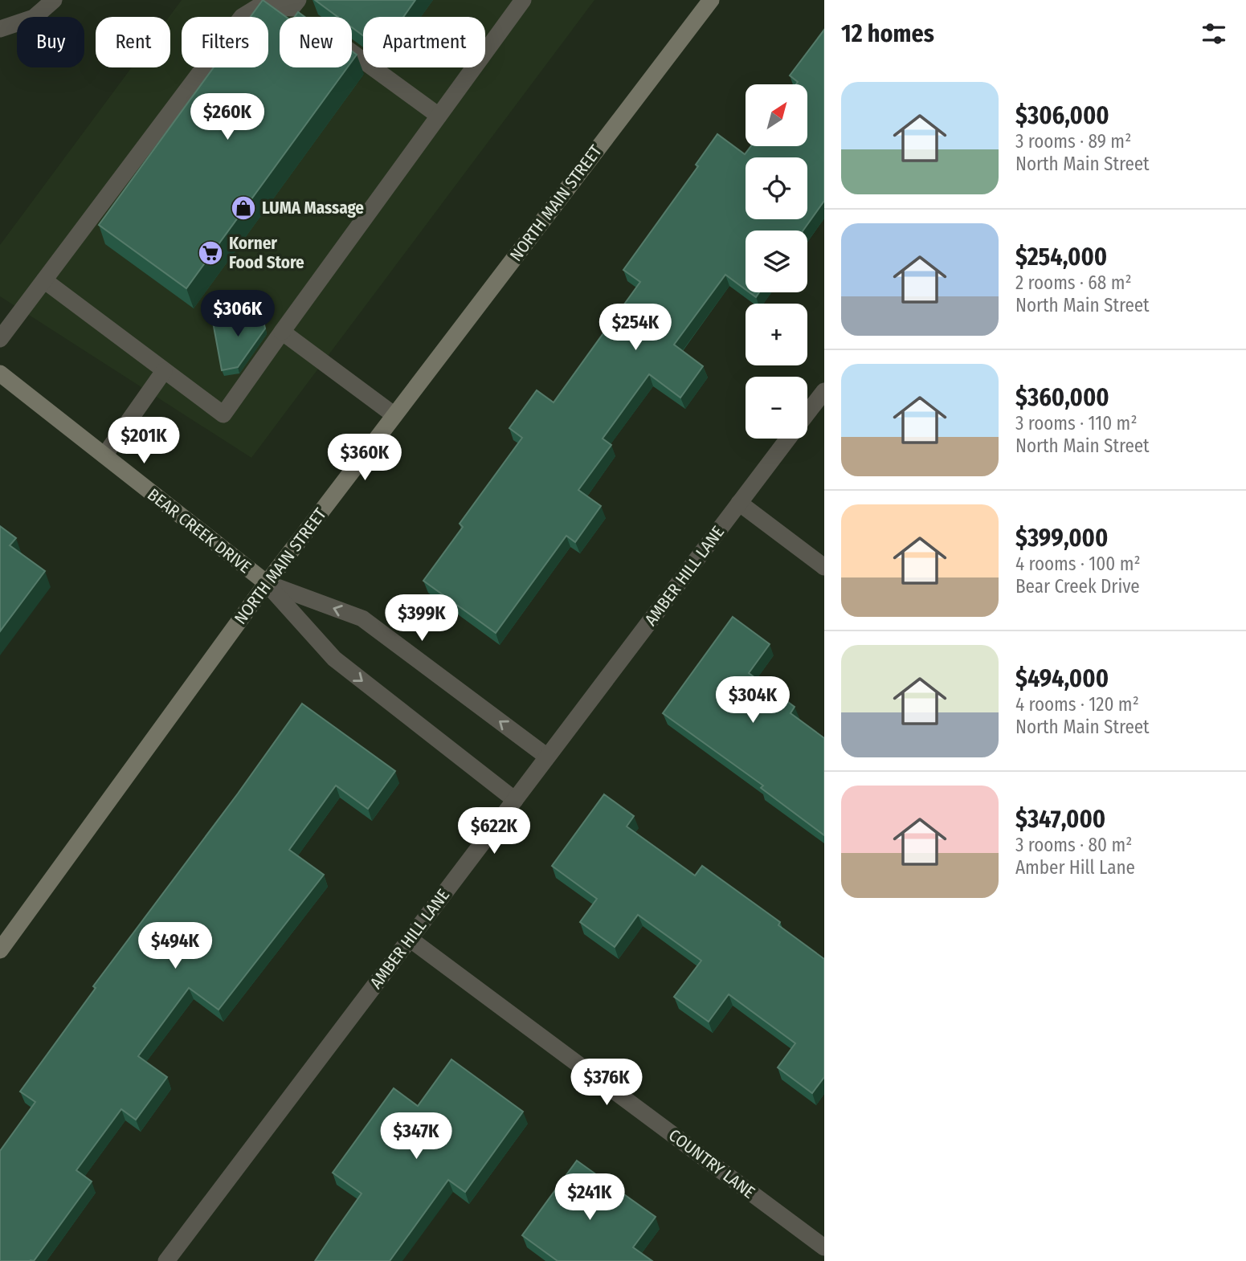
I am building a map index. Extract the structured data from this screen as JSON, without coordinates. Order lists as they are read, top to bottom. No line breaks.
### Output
{"streets":{"main road":["NORTH MAIN STREET","BEAR CREEK DRIVE"],"street":["AMBER HILL LANE","COUNTRY LANE"]},"crossings":[["NORTH MAIN STREET","BEAR CREEK DRIVE"],["BEAR CREEK DRIVE","AMBER HILL LANE"],["AMBER HILL LANE","COUNTRY LANE"]],"places":{"shop":["LUMA Massage"],"supermarket":["Korner Food Store"]},"north":"top right","page":{"heading":"12 homes","chip":["Buy","Rent","Filters","New","Apartment"],"list":[{"name":"$306,000","note":"3 rooms · 89 m² · North Main Street"},{"name":"$254,000","note":"2 rooms · 68 m² · North Main Street"},{"name":"$360,000","note":"3 rooms · 110 m² · North Main Street"},{"name":"$399,000","note":"4 rooms · 100 m² · Bear Creek Drive"},{"name":"$494,000","note":"4 rooms · 120 m² · North Main Street"},{"name":"$347,000","note":"3 rooms · 80 m² · Amber Hill Lane"}],"map_buttons":["+","−"],"price":["$260K","$306K","$254K","$201K","$360K","$399K","$304K","$622K","$494K","$376K","$347K","$241K"]}}
